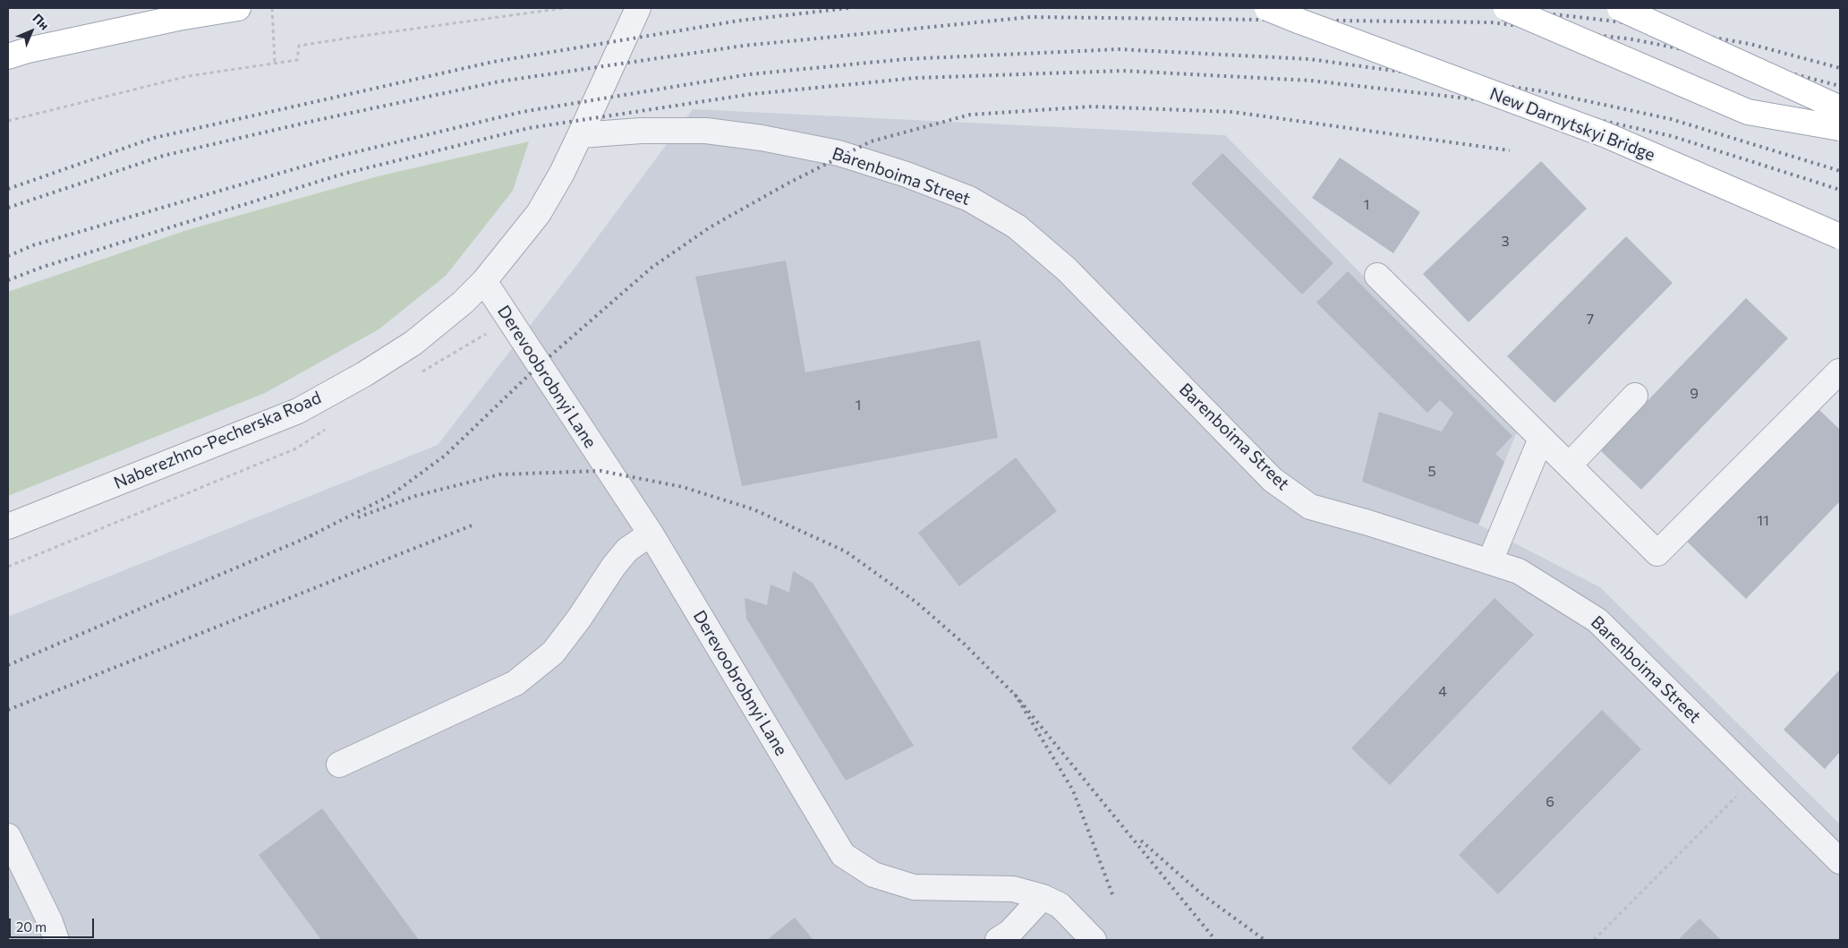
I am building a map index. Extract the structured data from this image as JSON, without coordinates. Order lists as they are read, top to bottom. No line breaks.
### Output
{"streets":{"main road":["New Darnytskyi Bridge"],"street":["Barenboima Street","Derevoobrobnyi Lane","Naberezhno-Pecherska Road"]},"crossings":[["Barenboima Street","Naberezhno-Pecherska Road"],["Derevoobrobnyi Lane","Naberezhno-Pecherska Road"]],"house_numbers":["1","3","7","9","1","5","11","4","6"],"scale_bar":"20 m","north":"top right"}
